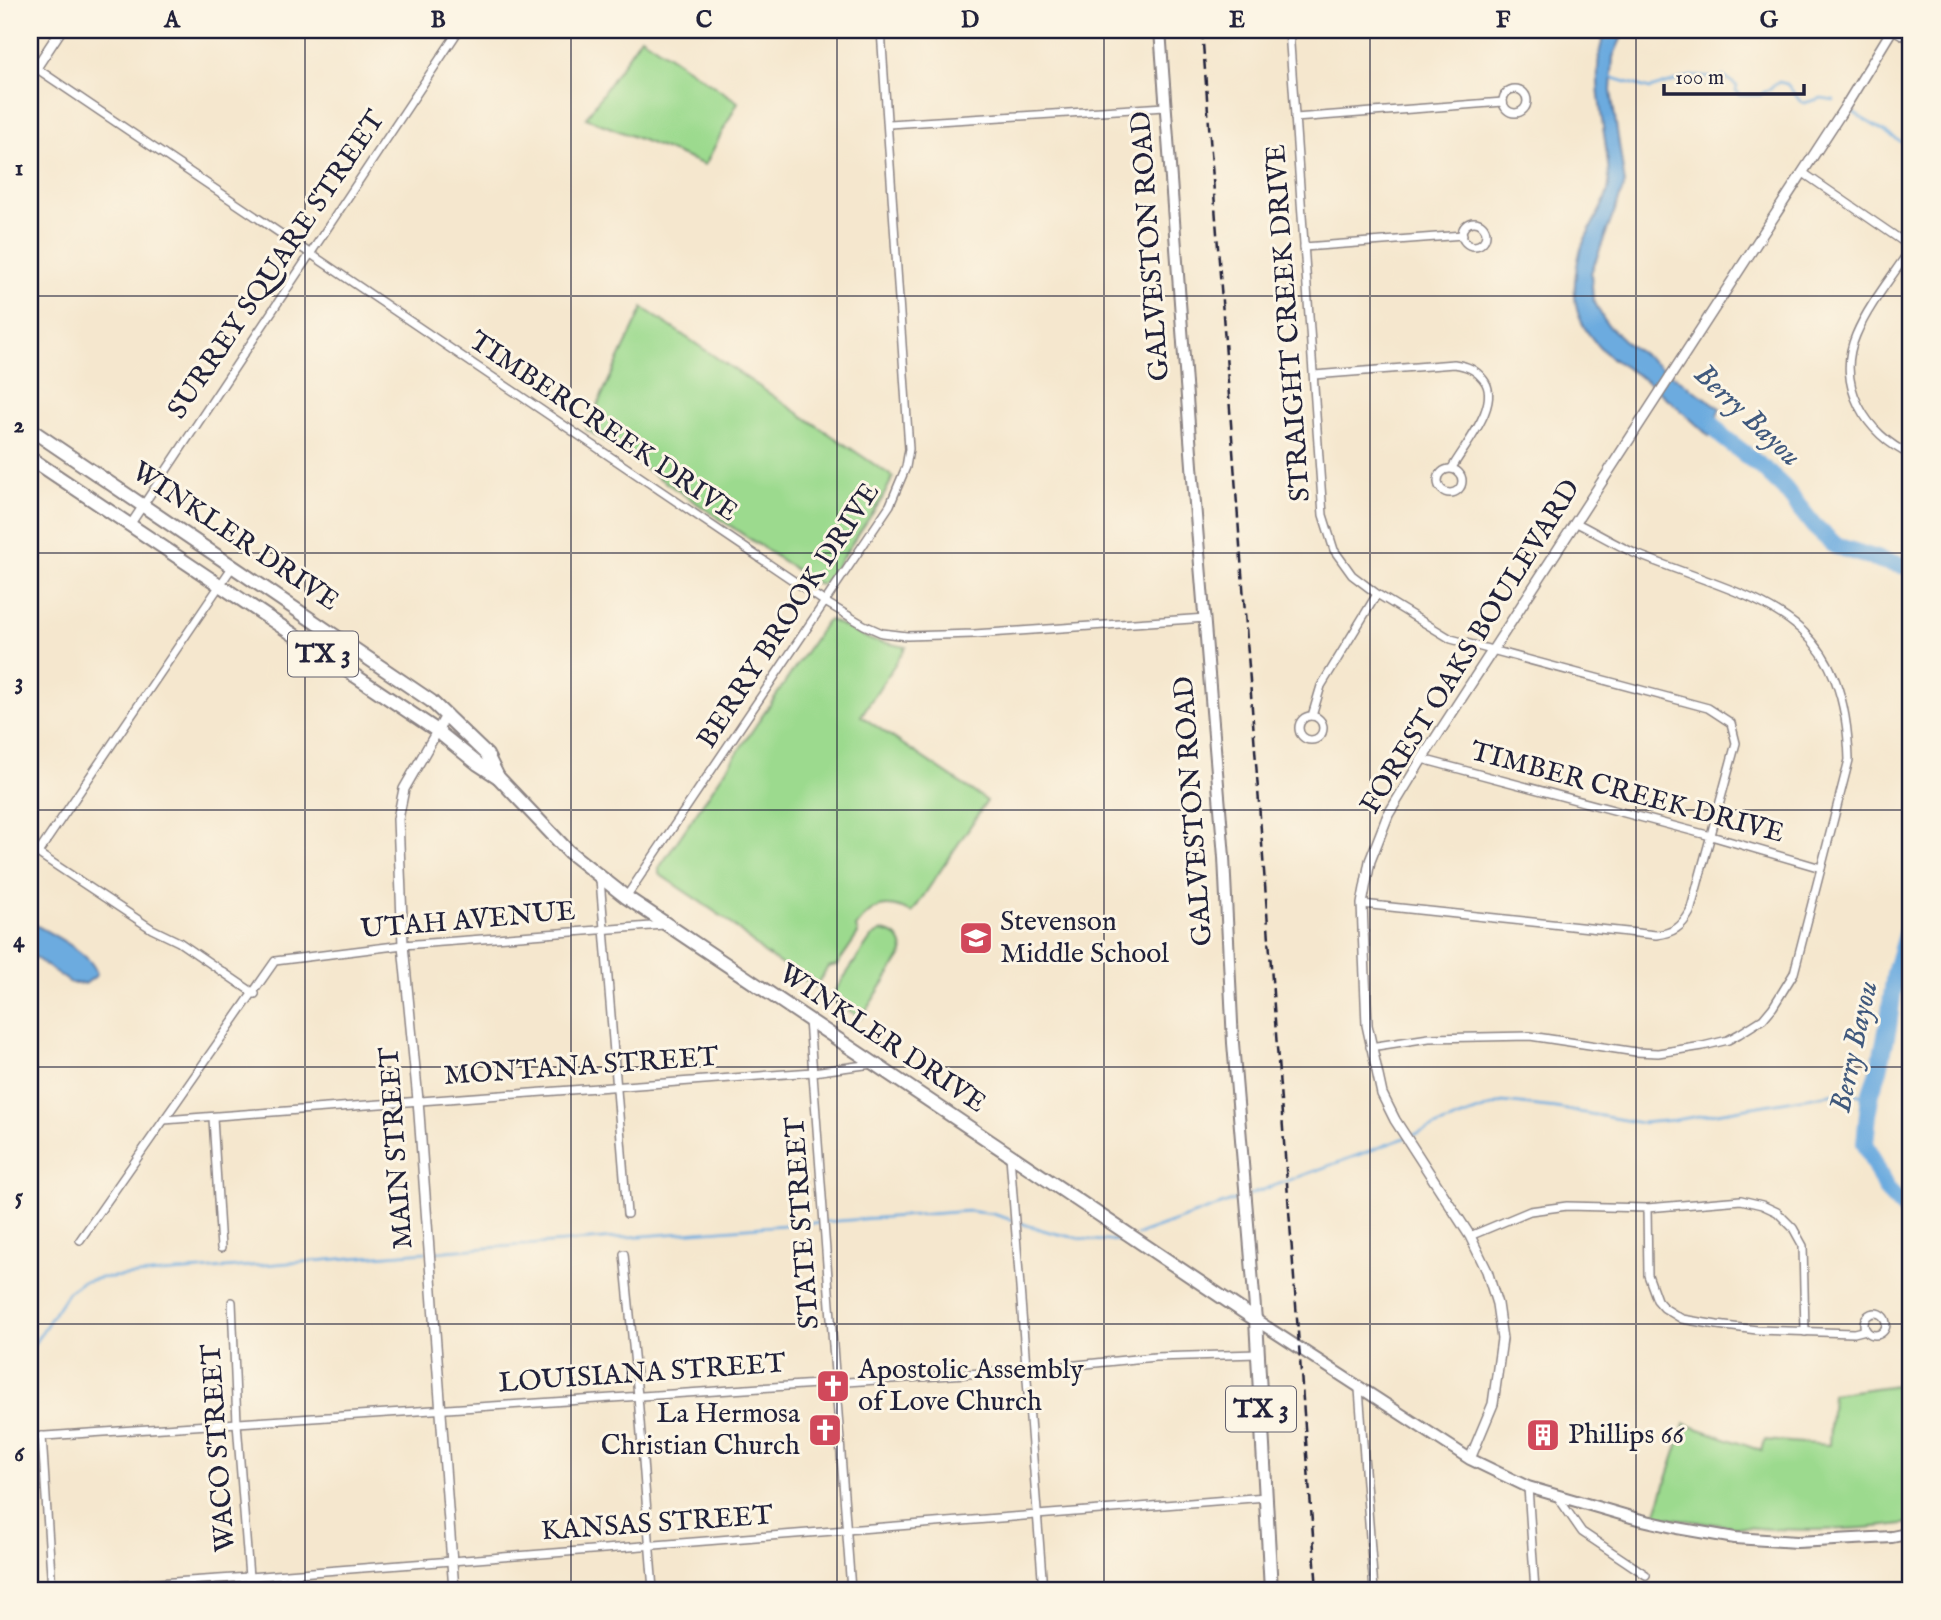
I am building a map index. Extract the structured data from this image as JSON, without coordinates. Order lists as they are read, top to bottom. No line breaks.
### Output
{"streets":{"main road":["GALVESTON ROAD","WINKLER DRIVE","TX 3"],"street":["SURREY SQUARE STREET","STRAIGHT CREEK DRIVE","TIMBERCREEK DRIVE","BERRY BROOK DRIVE","FOREST OAKS BOULEVARD","TIMBER CREEK DRIVE","UTAH AVENUE","MONTANA STREET","MAIN STREET","STATE STREET","LOUISIANA STREET","WACO STREET","KANSAS STREET"]},"crossings":[["GALVESTON ROAD","TIMBERCREEK DRIVE"],["GALVESTON ROAD","WINKLER DRIVE"],["GALVESTON ROAD","LOUISIANA STREET"],["GALVESTON ROAD","KANSAS STREET"],["SURREY SQUARE STREET","TIMBERCREEK DRIVE"],["SURREY SQUARE STREET","WINKLER DRIVE"],["STRAIGHT CREEK DRIVE","FOREST OAKS BOULEVARD"],["STRAIGHT CREEK DRIVE","TIMBER CREEK DRIVE"],["TIMBERCREEK DRIVE","BERRY BROOK DRIVE"],["WINKLER DRIVE","BERRY BROOK DRIVE"],["WINKLER DRIVE","UTAH AVENUE"],["WINKLER DRIVE","MONTANA STREET"],["WINKLER DRIVE","MAIN STREET"],["WINKLER DRIVE","STATE STREET"],["FOREST OAKS BOULEVARD","TIMBER CREEK DRIVE"],["UTAH AVENUE","MAIN STREET"],["MONTANA STREET","MAIN STREET"],["MONTANA STREET","STATE STREET"],["MAIN STREET","LOUISIANA STREET"],["MAIN STREET","KANSAS STREET"],["STATE STREET","LOUISIANA STREET"],["STATE STREET","KANSAS STREET"],["LOUISIANA STREET","WACO STREET"],["WACO STREET","KANSAS STREET"]],"water":["Berry Bayou"],"places":{"school or university":["Stevenson Middle School"],"church":["Apostolic Assembly of Love Church","La Hermosa Christian Church"],"building":["Phillips 66"]},"scale_bar":"100 m","grid":{"columns":["A","B","C","D","E","F","G"],"rows":["1","2","3","4","5","6"]}}
